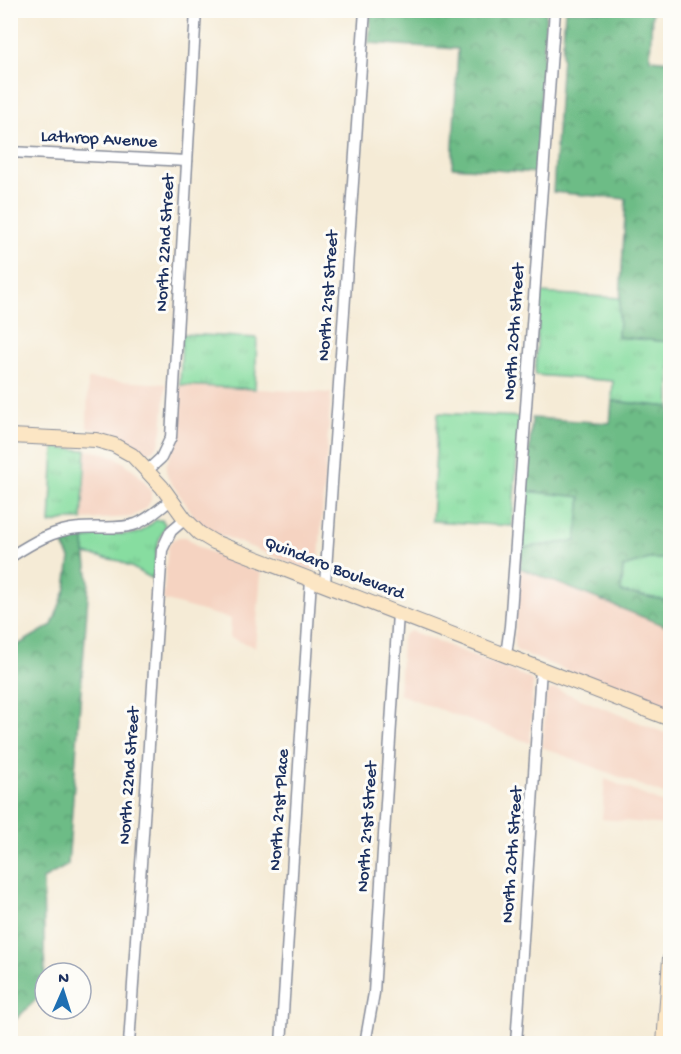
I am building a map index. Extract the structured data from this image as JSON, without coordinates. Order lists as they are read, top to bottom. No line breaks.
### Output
{"streets":{"main road":["Quindaro Boulevard"],"street":["Lathrop Avenue","North 22nd Street","North 21st Street","North 20th Street","North 21st Place"]},"crossings":[["Lathrop Avenue","North 22nd Street"],["North 22nd Street","Quindaro Boulevard"],["North 21st Street","Quindaro Boulevard"],["North 20th Street","Quindaro Boulevard"],["Quindaro Boulevard","North 21st Place"]],"north":"top"}
